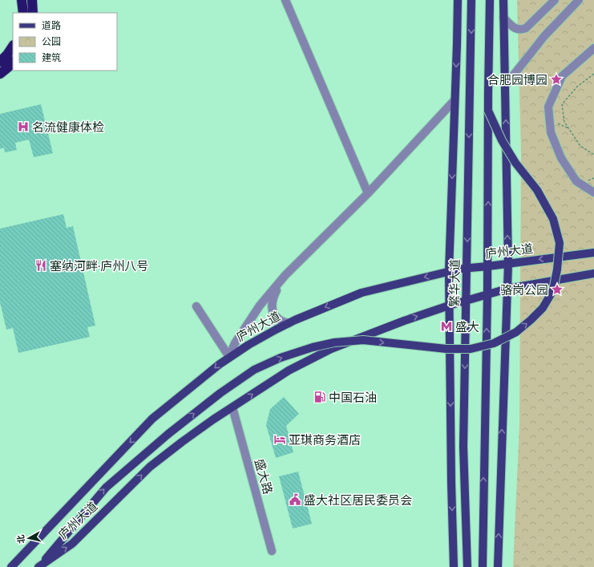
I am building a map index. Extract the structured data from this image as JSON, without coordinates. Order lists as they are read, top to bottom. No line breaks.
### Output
{"streets":{"main road":["庐州大道","繁华大道"],"street":["盛大路"]},"crossings":[["庐州大道","繁华大道"],["庐州大道","盛大路"]],"places":{"place":["合肥园博园","骆岗公园"],"hospital":["名流健康体检"],"restaurant":["塞纳河畔·庐州八号"],"metro station":["盛大"],"fuel station":["中国石油"],"hotel":["亚琪商务酒店"],"public building":["盛大社区居民委员会"]},"legend":["道路","公园","建筑"],"north":"left"}
